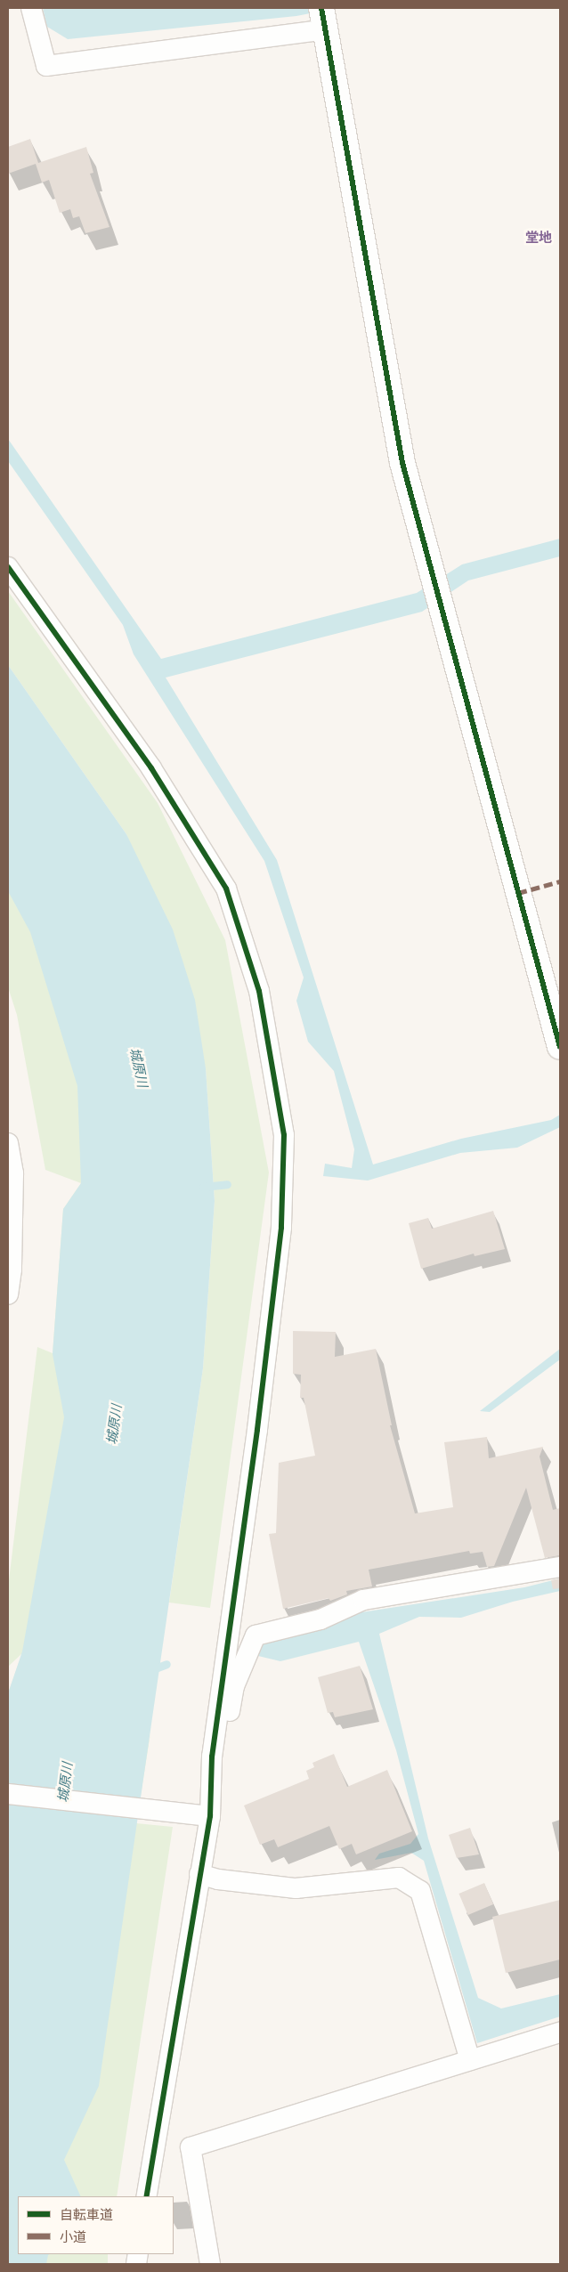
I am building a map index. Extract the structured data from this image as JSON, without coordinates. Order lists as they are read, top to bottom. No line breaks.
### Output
{"districts":["堂地"],"water":["城原川"],"legend":["自転車道","小道"]}
